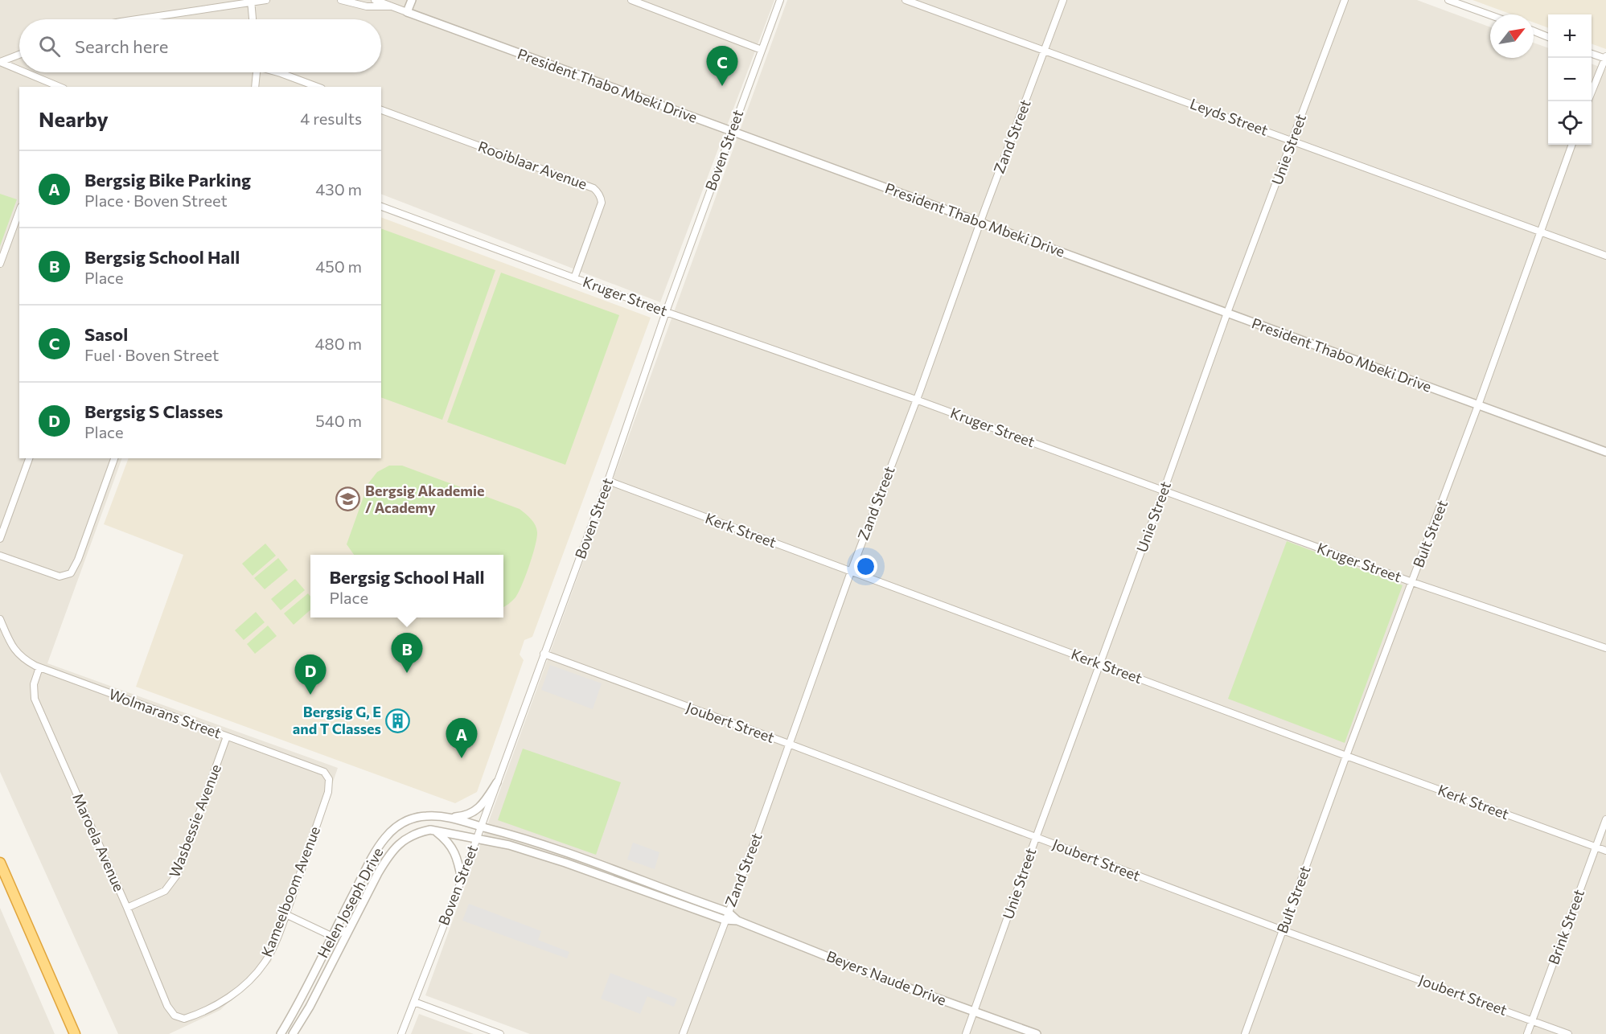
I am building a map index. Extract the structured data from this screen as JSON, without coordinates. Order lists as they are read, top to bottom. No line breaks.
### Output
{"streets":{"street":["President Thabo Mbeki Drive","Leyds Street","Zand Street","Unie Street","Boven Street","Rooiblaar Avenue","Kruger Street","Kerk Street","Bult Street","Wolmarans Street","Joubert Street","Wasbessie Avenue","Maroela Avenue","Kameelboom Avenue","Helen Joseph Drive","Brink Street","Beyers Naude Drive"]},"crossings":[["President Thabo Mbeki Drive","Zand Street"],["President Thabo Mbeki Drive","Unie Street"],["President Thabo Mbeki Drive","Boven Street"],["President Thabo Mbeki Drive","Bult Street"],["Leyds Street","Zand Street"],["Leyds Street","Unie Street"],["Leyds Street","Bult Street"],["Zand Street","Kruger Street"],["Zand Street","Kerk Street"],["Zand Street","Joubert Street"],["Zand Street","Beyers Naude Drive"],["Unie Street","Kruger Street"],["Unie Street","Kerk Street"],["Unie Street","Joubert Street"],["Unie Street","Beyers Naude Drive"],["Boven Street","Kruger Street"],["Boven Street","Kerk Street"],["Boven Street","Joubert Street"],["Boven Street","Helen Joseph Drive"],["Boven Street","Beyers Naude Drive"],["Rooiblaar Avenue","Kruger Street"],["Kruger Street","Bult Street"],["Kerk Street","Bult Street"],["Kerk Street","Brink Street"],["Bult Street","Joubert Street"],["Wolmarans Street","Wasbessie Avenue"],["Wolmarans Street","Maroela Avenue"],["Wolmarans Street","Kameelboom Avenue"],["Joubert Street","Brink Street"],["Wasbessie Avenue","Maroela Avenue"],["Maroela Avenue","Kameelboom Avenue"],["Helen Joseph Drive","Beyers Naude Drive"]],"places":{"school or university":["Bergsig Akademie / Academy"],"building":["Bergsig G, E and T Classes"]},"north":"top right","page":{"map_buttons":["+","−"],"search":"Search here","pins":["C","B","D","A"],"heading":["Nearby","4 results"],"list":[{"mark":"A","name":"Bergsig Bike Parking","note":"Place · Boven Street","value":"430 m"},{"mark":"B","name":"Bergsig School Hall","note":"Place","value":"450 m"},{"mark":"C","name":"Sasol","note":"Fuel · Boven Street","value":"480 m"},{"mark":"D","name":"Bergsig S Classes","note":"Place","value":"540 m"}],"popup":["Bergsig School Hall","Place"]}}
